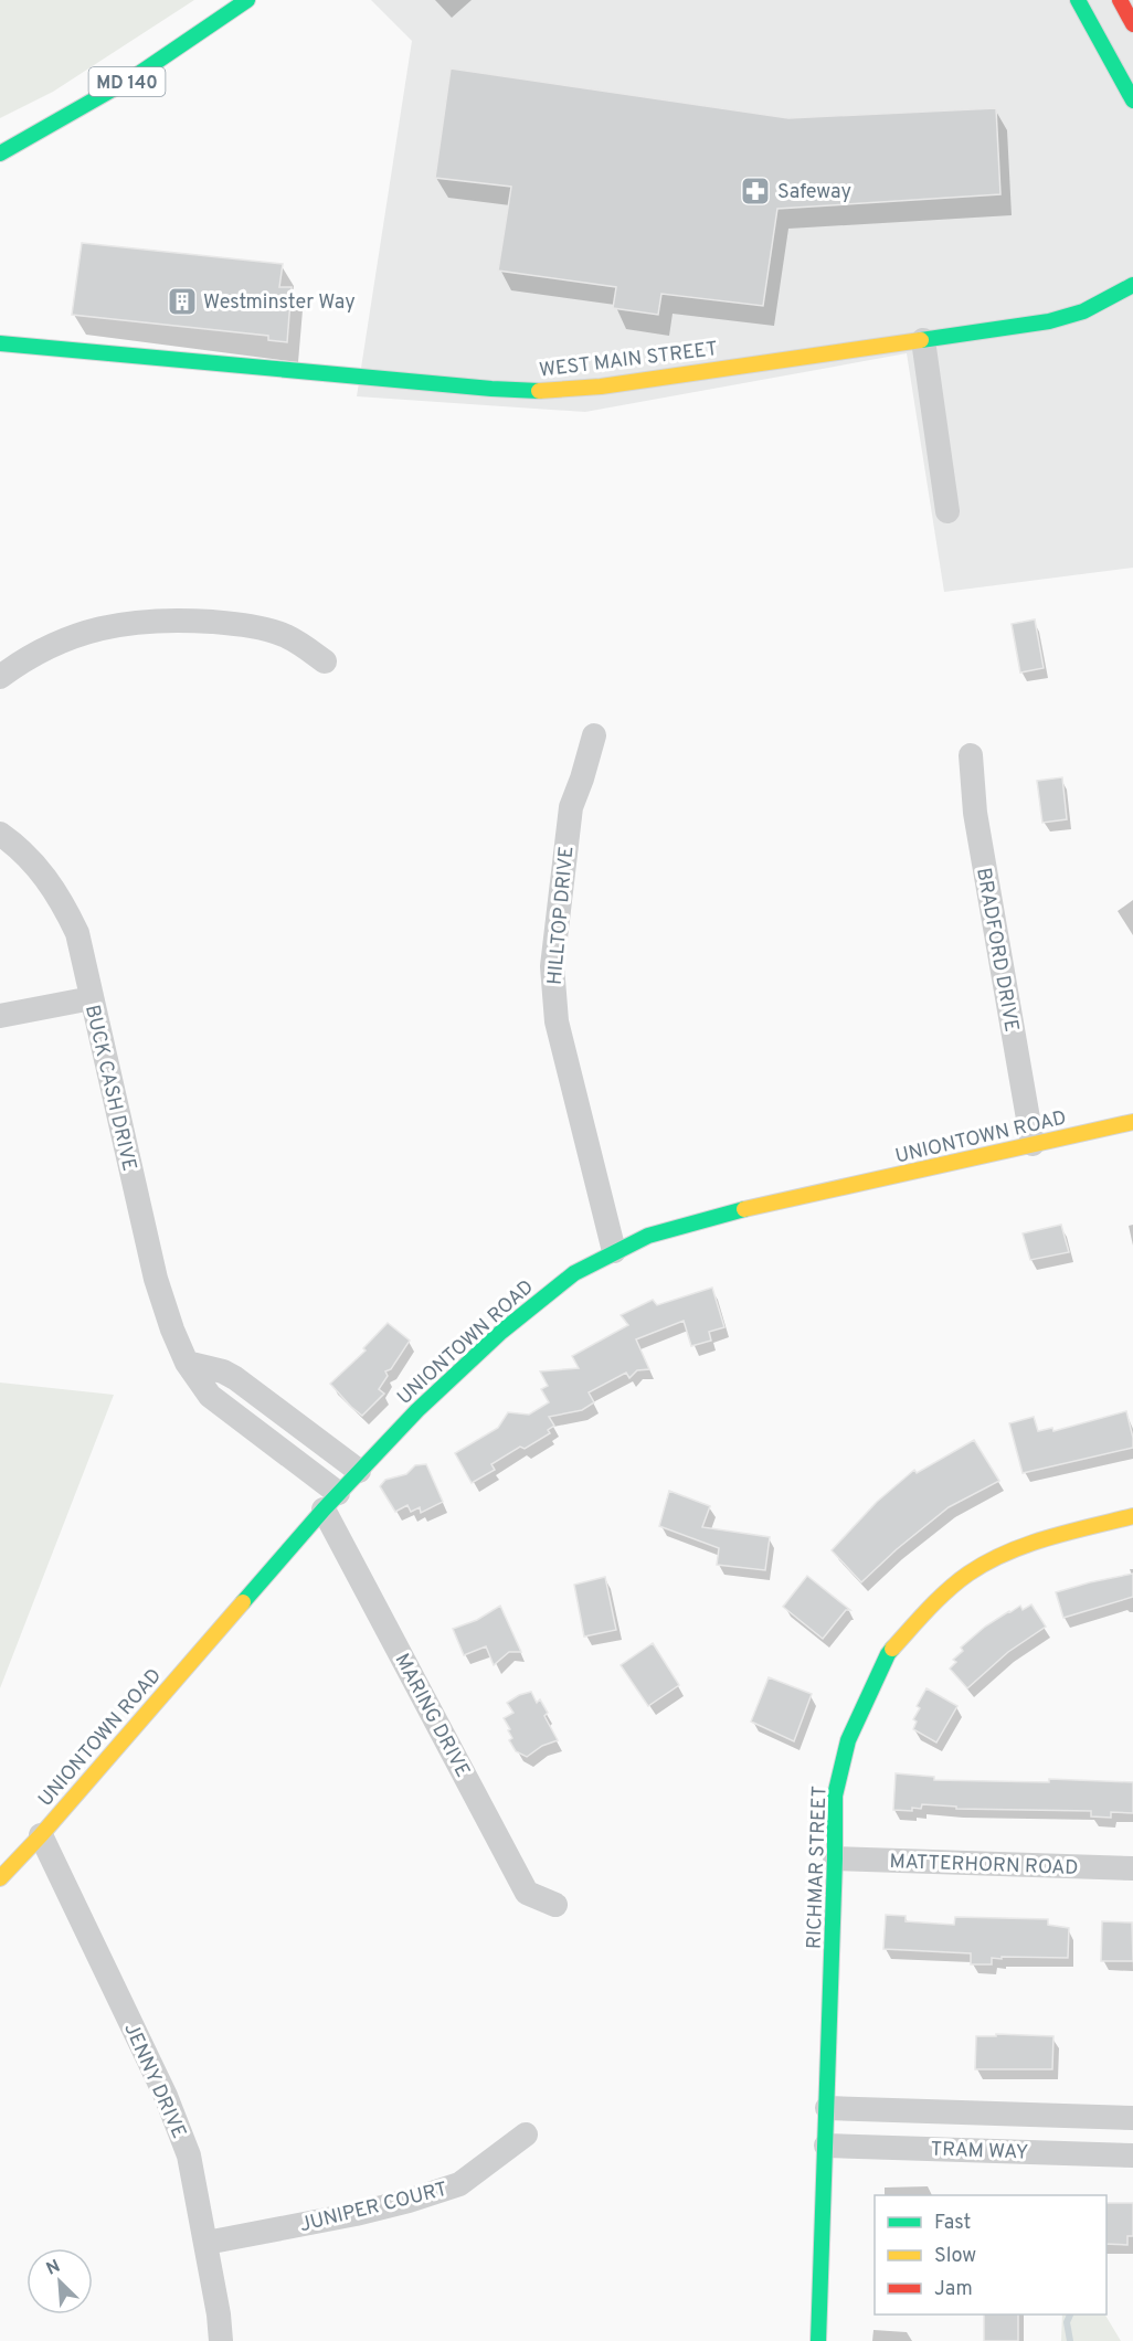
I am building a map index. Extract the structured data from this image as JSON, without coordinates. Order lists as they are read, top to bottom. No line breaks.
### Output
{"streets":{"main road":["MD 140","WEST MAIN STREET","UNIONTOWN ROAD","RICHMAR STREET"],"street":["HILLTOP DRIVE","BRADFORD DRIVE","BUCK CASH DRIVE","MARING DRIVE","MATTERHORN ROAD","JENNY DRIVE","TRAM WAY","JUNIPER COURT"]},"crossings":[["HILLTOP DRIVE","UNIONTOWN ROAD"],["BRADFORD DRIVE","UNIONTOWN ROAD"],["BUCK CASH DRIVE","UNIONTOWN ROAD"],["BUCK CASH DRIVE","MARING DRIVE"],["UNIONTOWN ROAD","MARING DRIVE"],["UNIONTOWN ROAD","JENNY DRIVE"],["MATTERHORN ROAD","RICHMAR STREET"],["RICHMAR STREET","TRAM WAY"],["JENNY DRIVE","JUNIPER COURT"]],"places":{"pharmacy":["Safeway"],"building":["Westminster Way"]},"legend":["Fast","Slow","Jam"],"north":"top left"}
